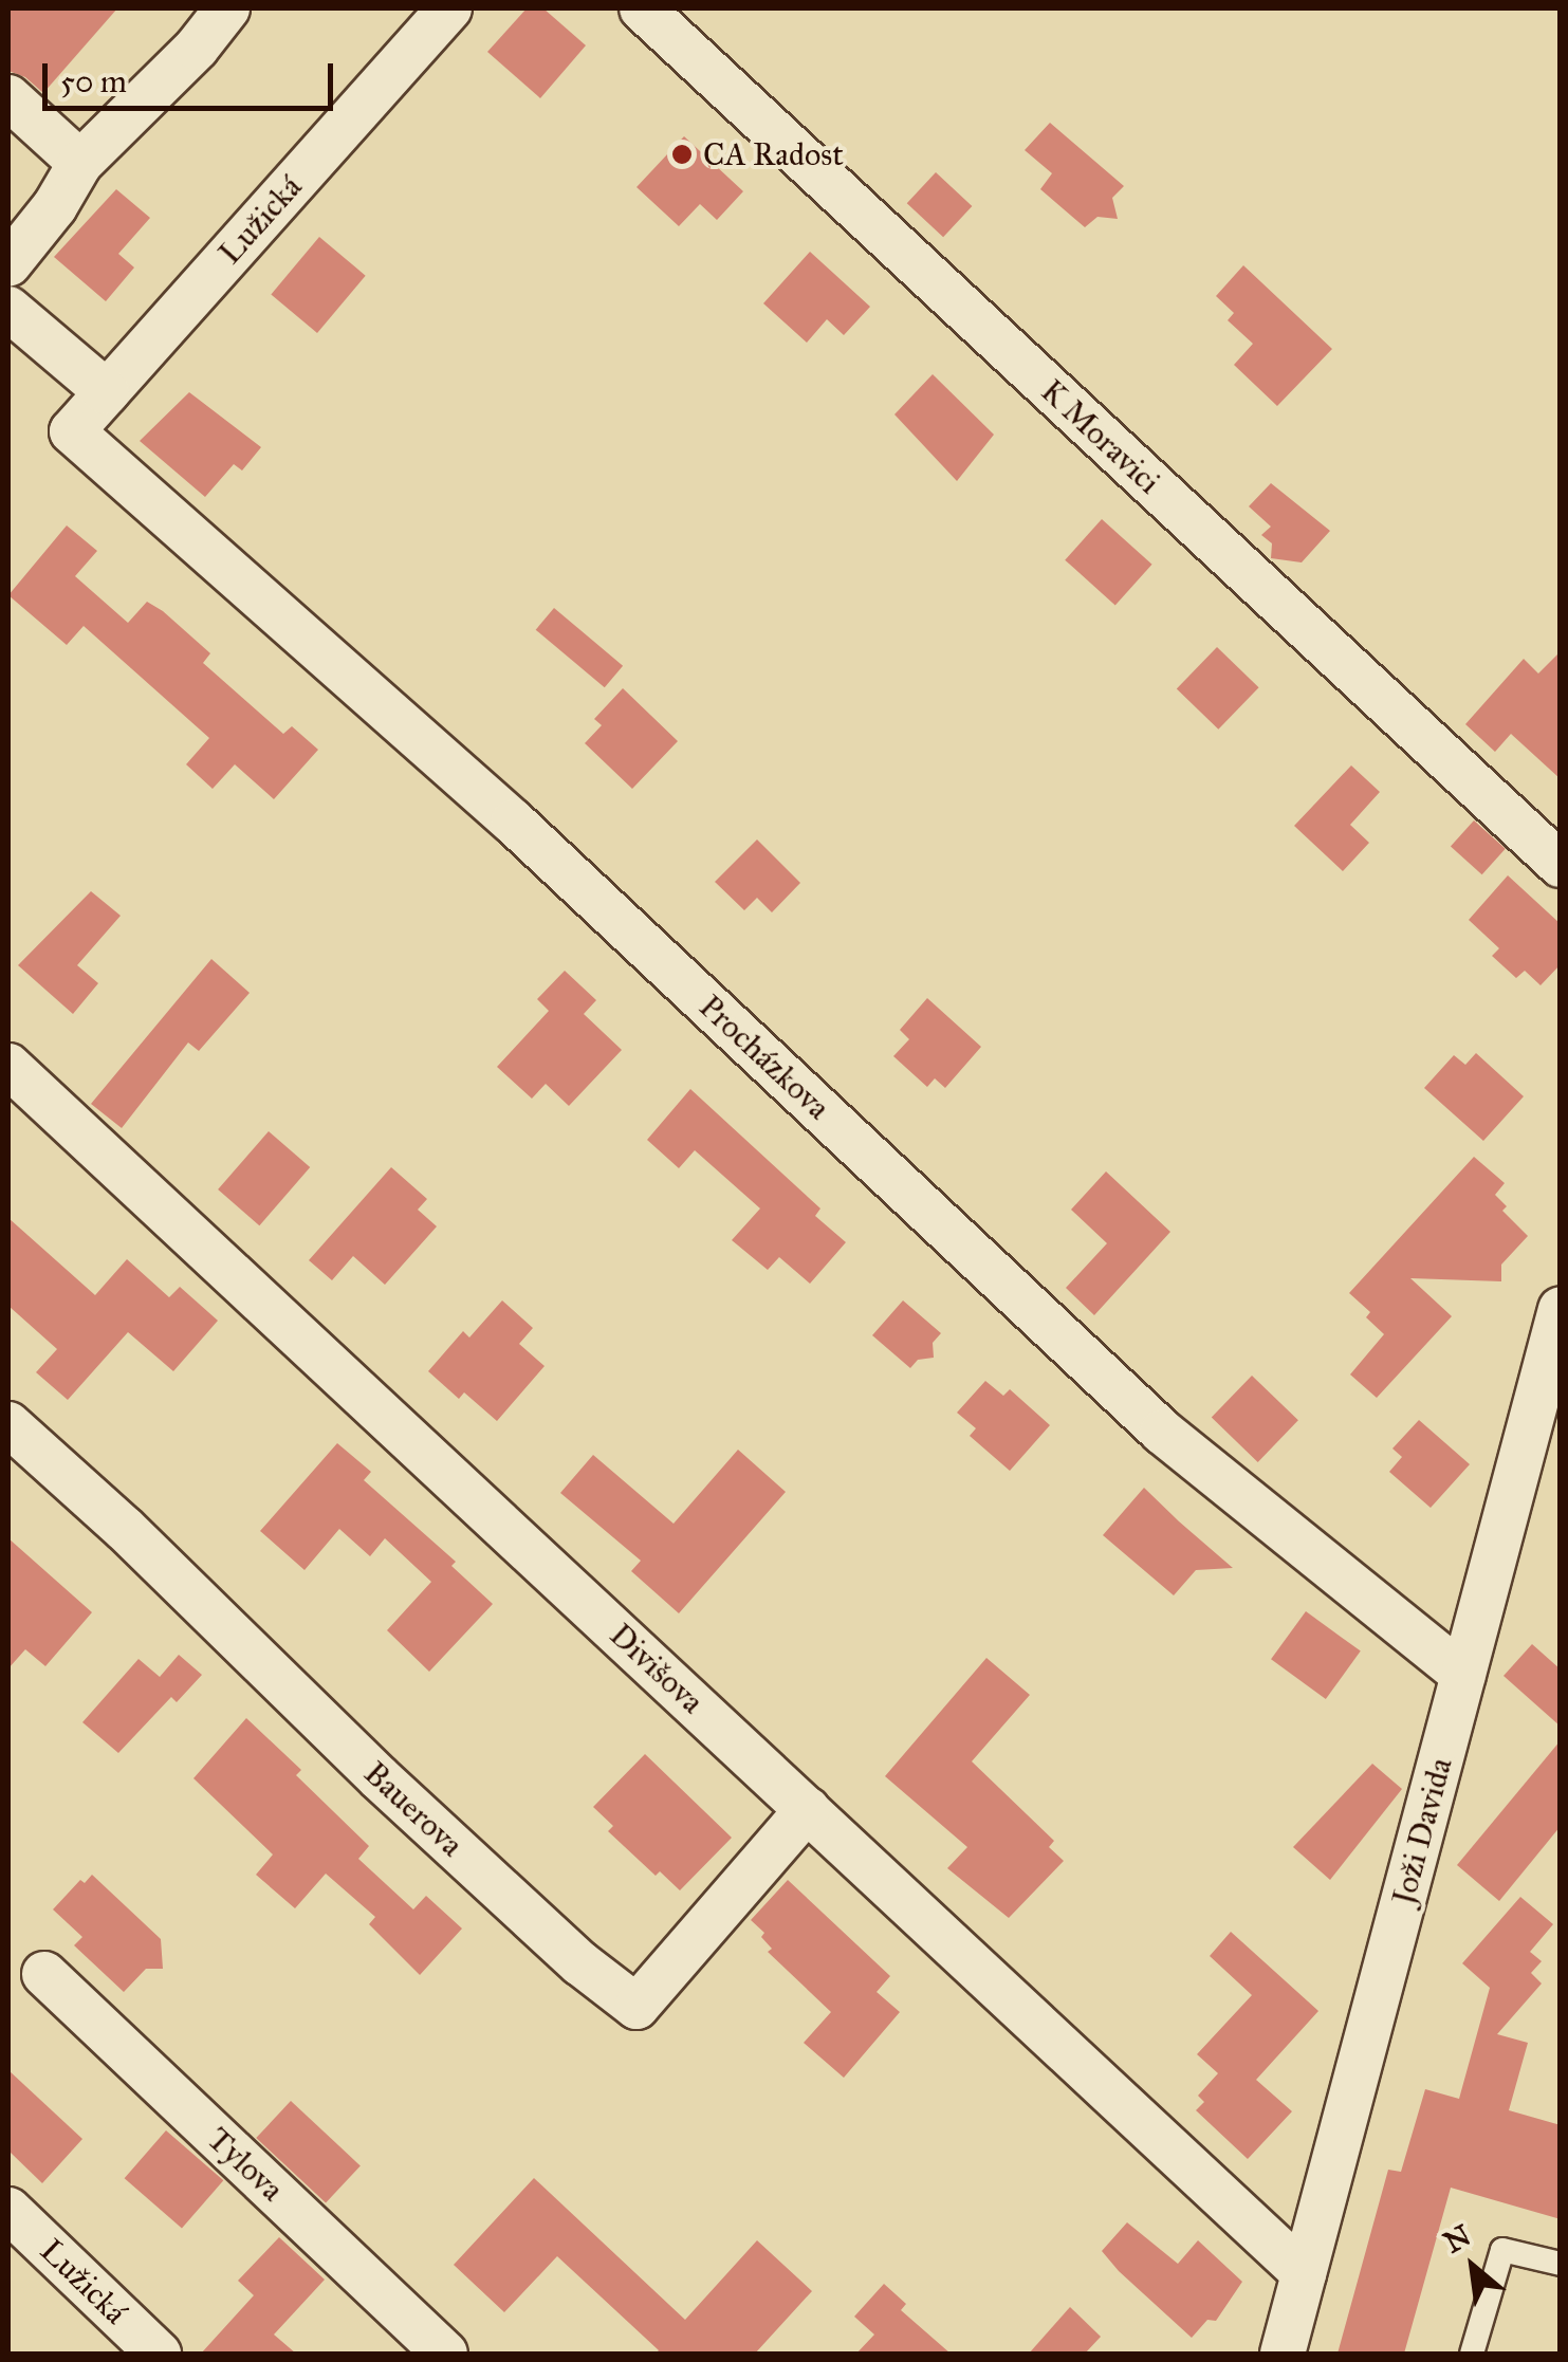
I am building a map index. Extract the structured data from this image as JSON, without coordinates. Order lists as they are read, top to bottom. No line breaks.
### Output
{"streets":{"street":["Lužická","K Moravici","Procházkova","Divišova","Bauerova","Joži Davida","Tylova"]},"crossings":[["Lužická","Procházkova"],["Procházkova","Joži Davida"],["Divišova","Bauerova"],["Divišova","Joži Davida"]],"places":["CA Radost"],"scale_bar":"50 m","north":"top left"}
